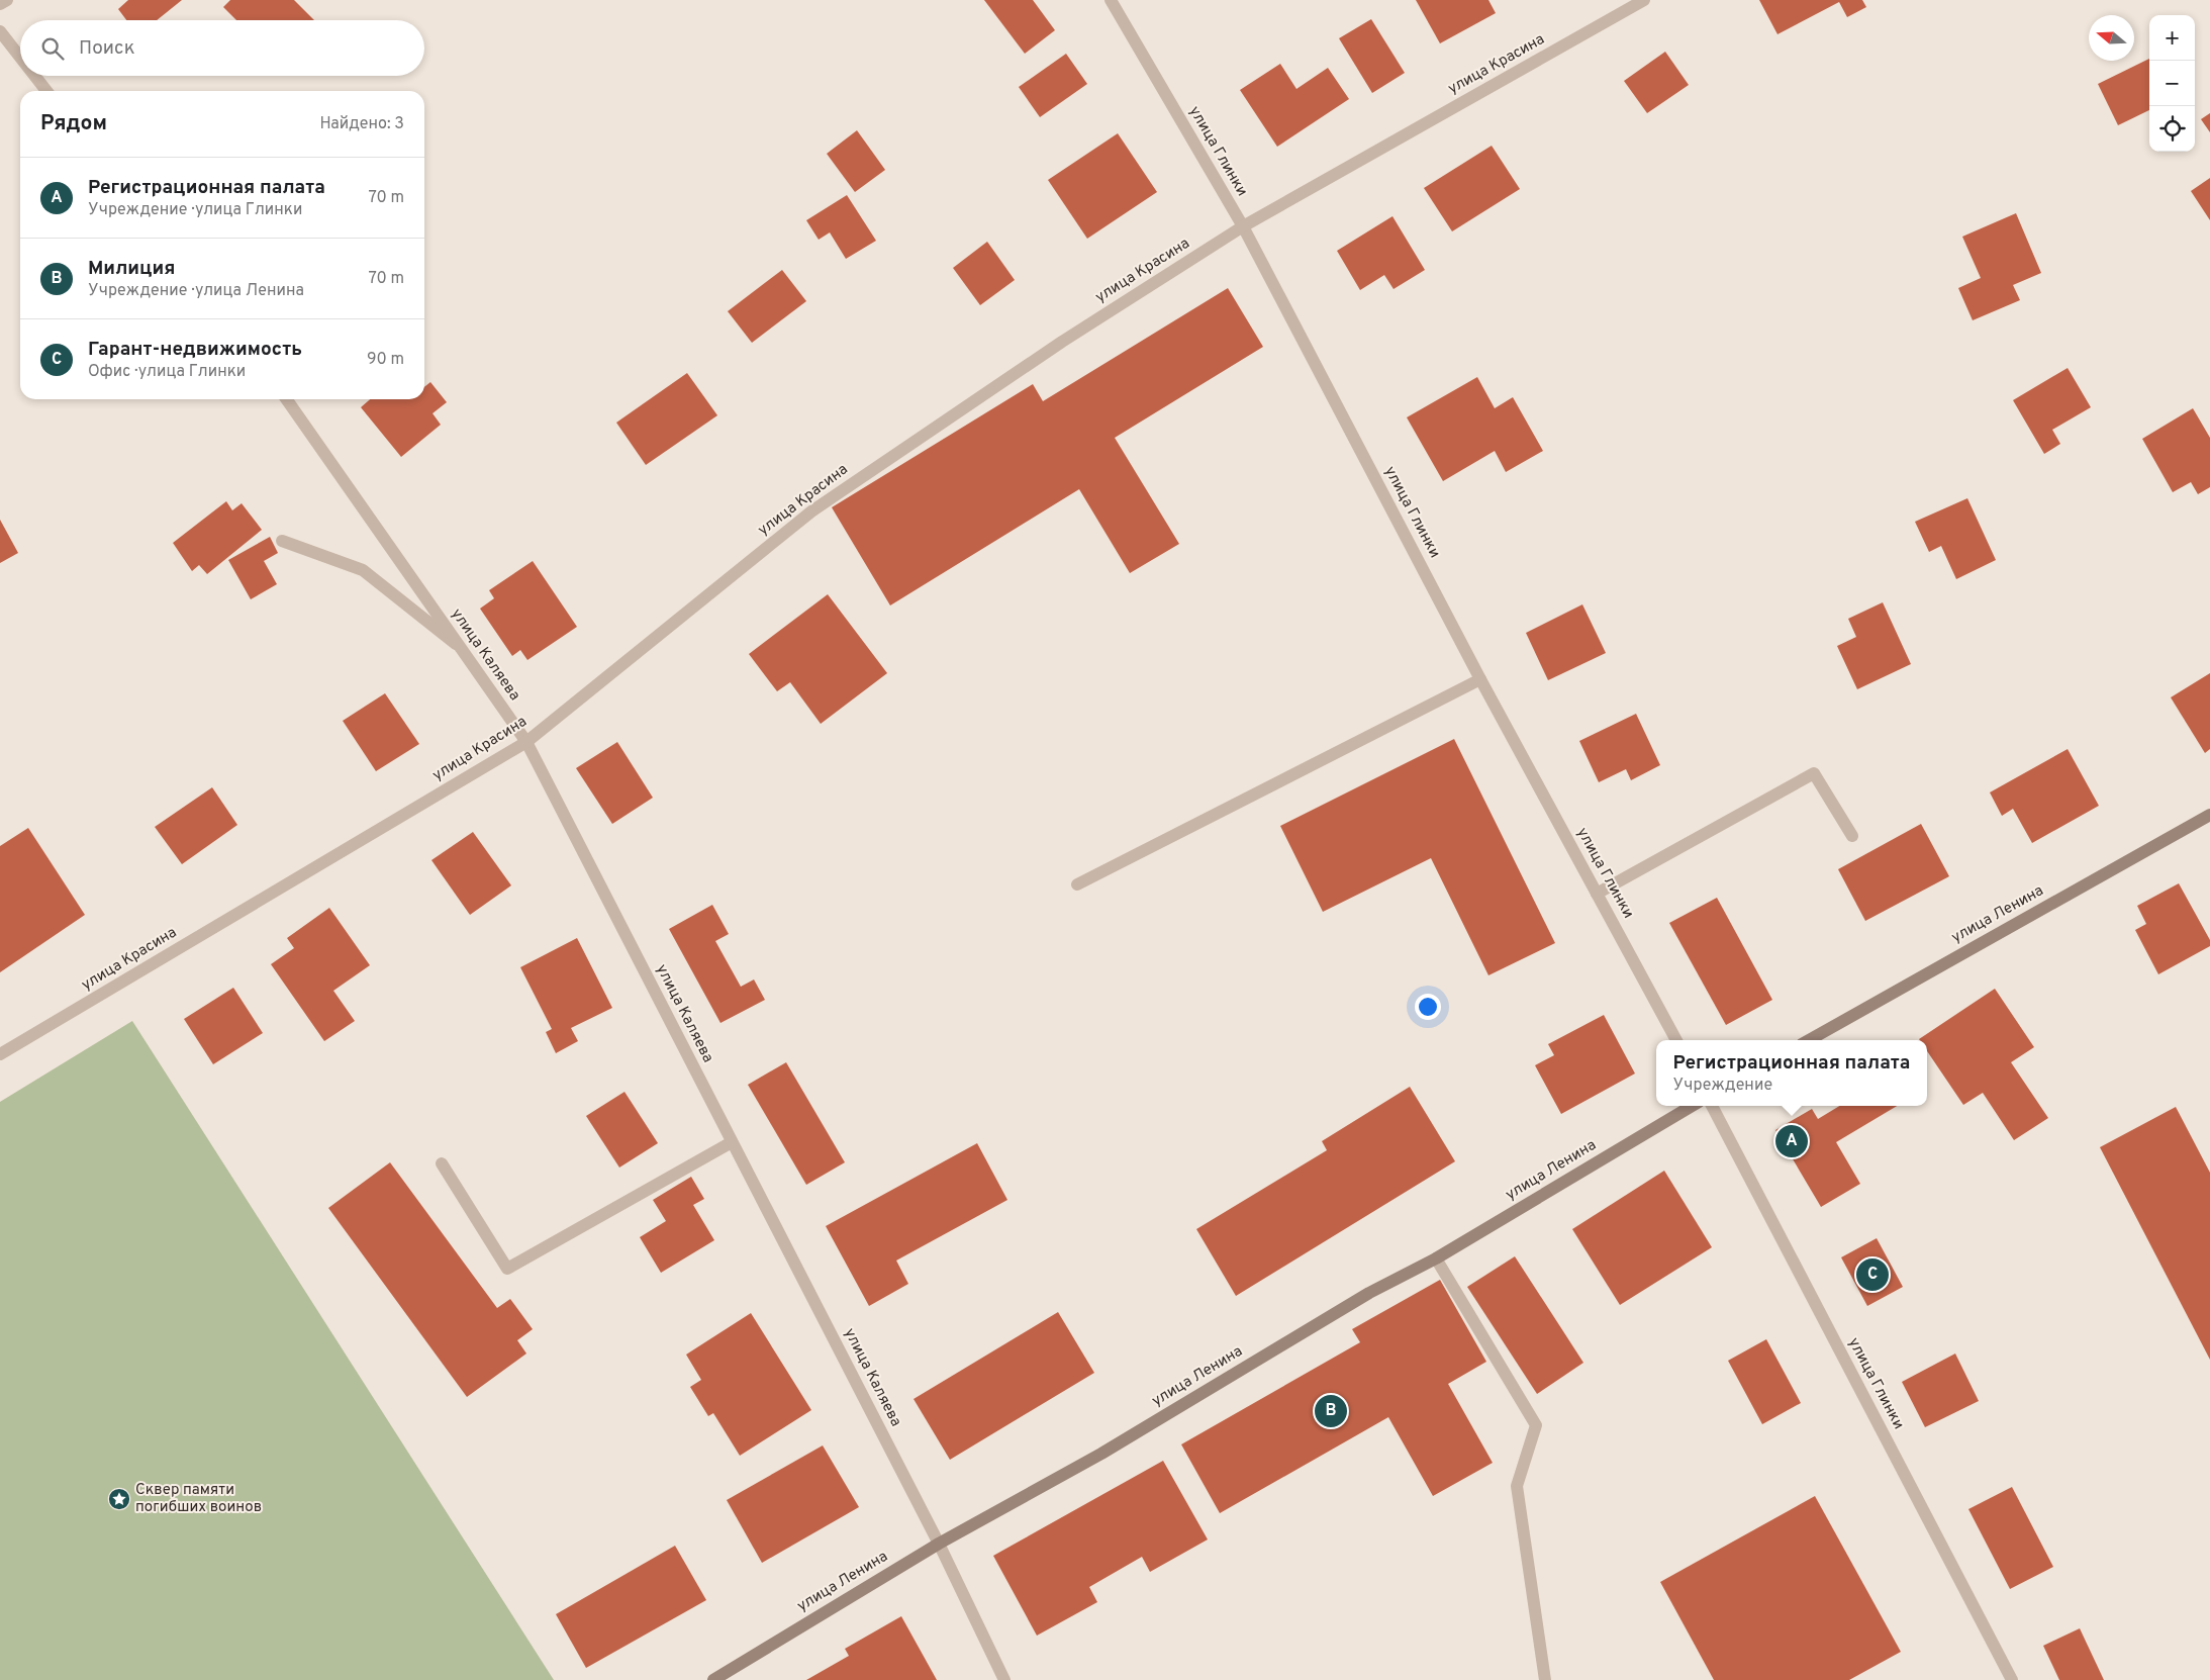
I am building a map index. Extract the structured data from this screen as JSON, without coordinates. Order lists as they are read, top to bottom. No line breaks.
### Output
{"streets":{"main road":["улица Ленина"],"street":["улица Красина","улица Глинки","улица Каляева"]},"crossings":[["улица Красина","улица Глинки"],["улица Красина","улица Каляева"],["улица Каляева","улица Ленина"]],"places":{"place":["Сквер памяти погибших воинов"]},"north":"left","page":{"map_buttons":["+","−"],"search":"Поиск","heading":["Рядом","Найдено: 3"],"list":[{"mark":"A","name":"Регистрационная палата","note":"Учреждение · улица Глинки","value":"70 m"},{"mark":"B","name":"Милиция","note":"Учреждение · улица Ленина","value":"70 m"},{"mark":"C","name":"Гарант-недвижимость","note":"Офис · улица Глинки","value":"90 m"}],"popup":["Регистрационная палата","Учреждение"],"pins":["A","C","B"]}}
